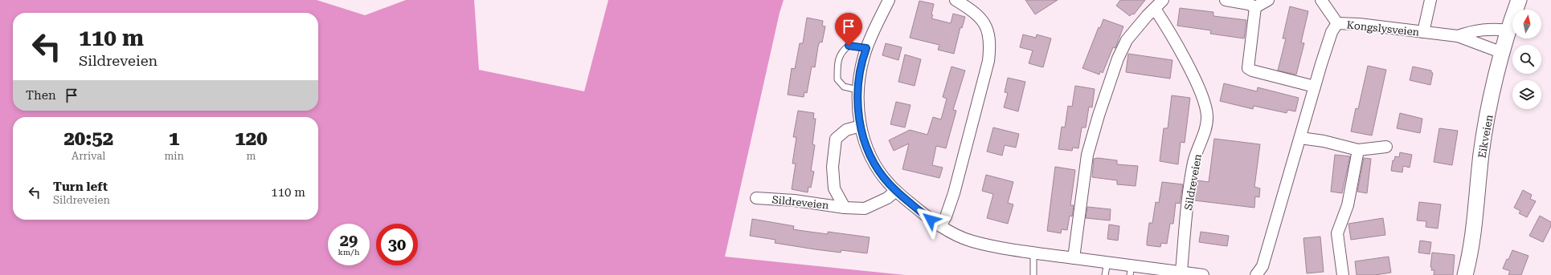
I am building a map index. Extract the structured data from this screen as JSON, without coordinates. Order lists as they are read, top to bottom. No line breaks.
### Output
{"streets":{"main road":["Eikveien"],"street":["Kongslysveien","Sildreveien"]},"crossings":[["Kongslysveien","Eikveien"]],"north":"top","page":{"turn":["110 m","Sildreveien"],"then":"Then","eta":["20:52","Arrival","1","min","120","m"],"list":[{"name":"Turn left","note":"Sildreveien","value":"110 m"}],"speed":"29 km/h","limit":"30"}}
